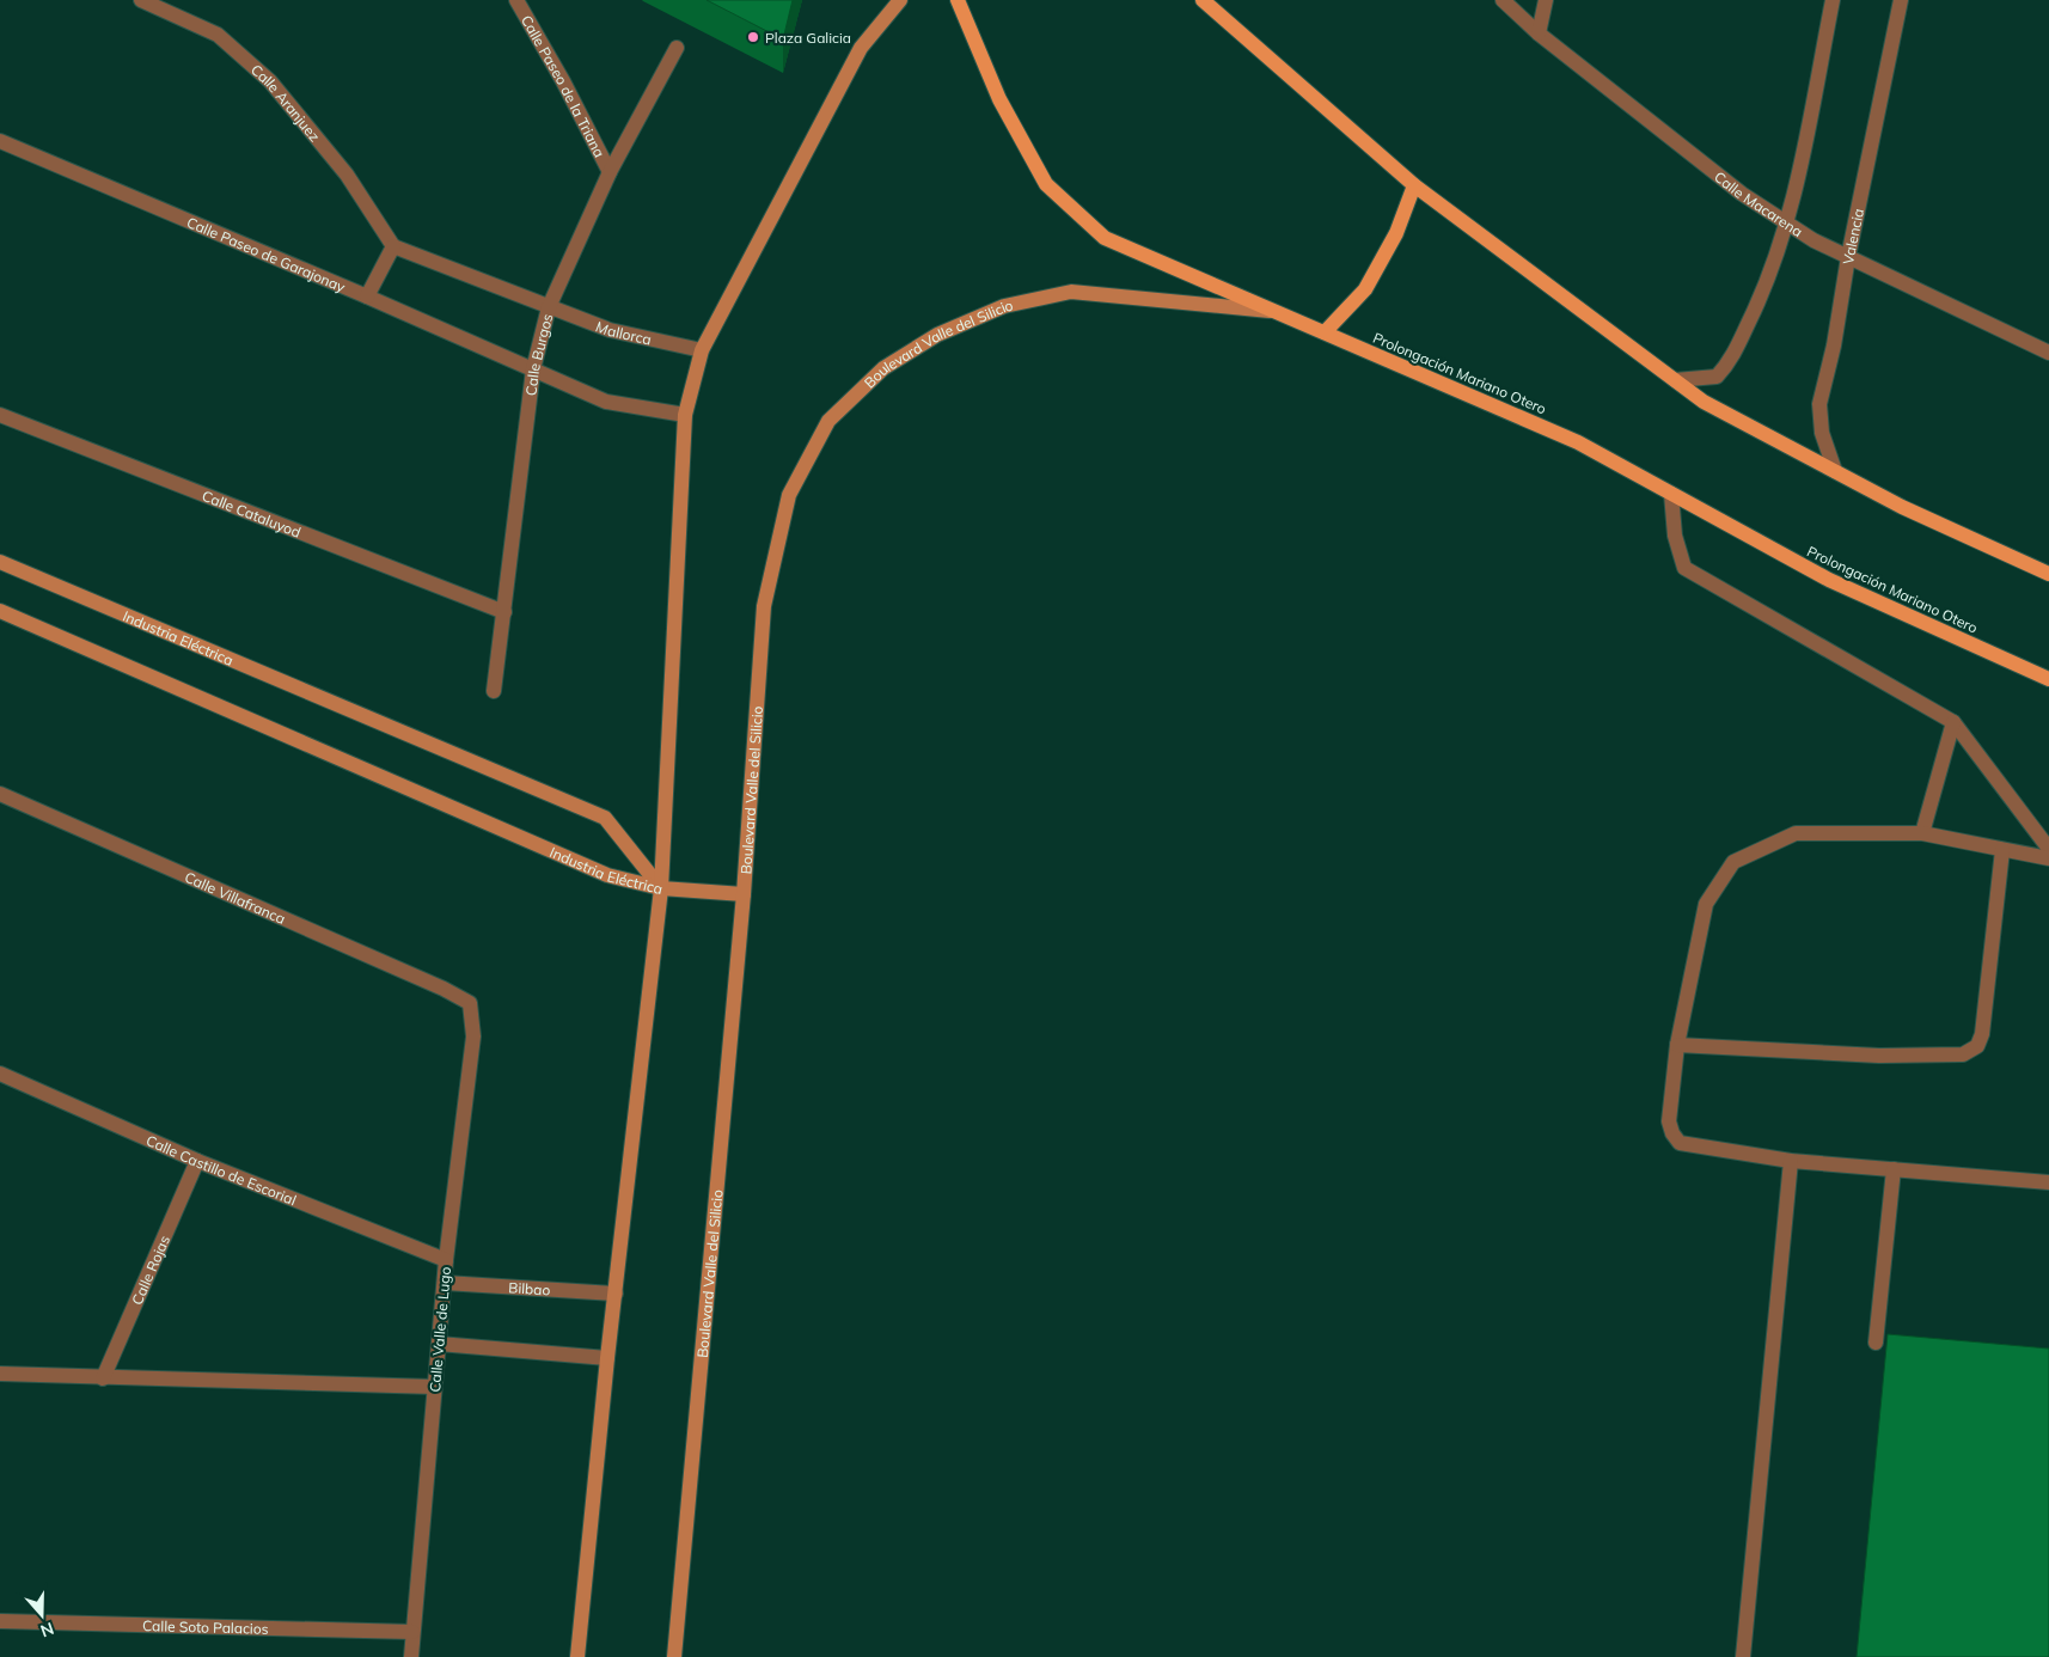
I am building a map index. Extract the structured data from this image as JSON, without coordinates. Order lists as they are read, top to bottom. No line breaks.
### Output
{"streets":{"main road":["Boulevard Valle del Silicio","Prolongación Mariano Otero","Industria Eléctrica"],"street":["Calle Paseo de la Triana","Calle Aranjuez","Calle Macarena","Valencia","Calle Paseo de Garajonay","Mallorca","Calle Burgos","Calle Cataluyod","Calle Villafranca","Calle Castillo de Escorial","Calle Rojas","Bilbao","Calle Valle de Lugo","Calle Soto Palacios"]},"crossings":[["Calle Paseo de la Triana","Calle Burgos"],["Calle Macarena","Valencia"],["Calle Paseo de Garajonay","Calle Burgos"],["Mallorca","Calle Burgos"],["Boulevard Valle del Silicio","Prolongación Mariano Otero"],["Calle Burgos","Calle Cataluyod"],["Calle Villafranca","Calle Valle de Lugo"],["Calle Castillo de Escorial","Calle Rojas"],["Calle Castillo de Escorial","Calle Valle de Lugo"],["Bilbao","Calle Valle de Lugo"],["Calle Valle de Lugo","Calle Soto Palacios"]],"places":["Plaza Galicia"],"north":"bottom"}
